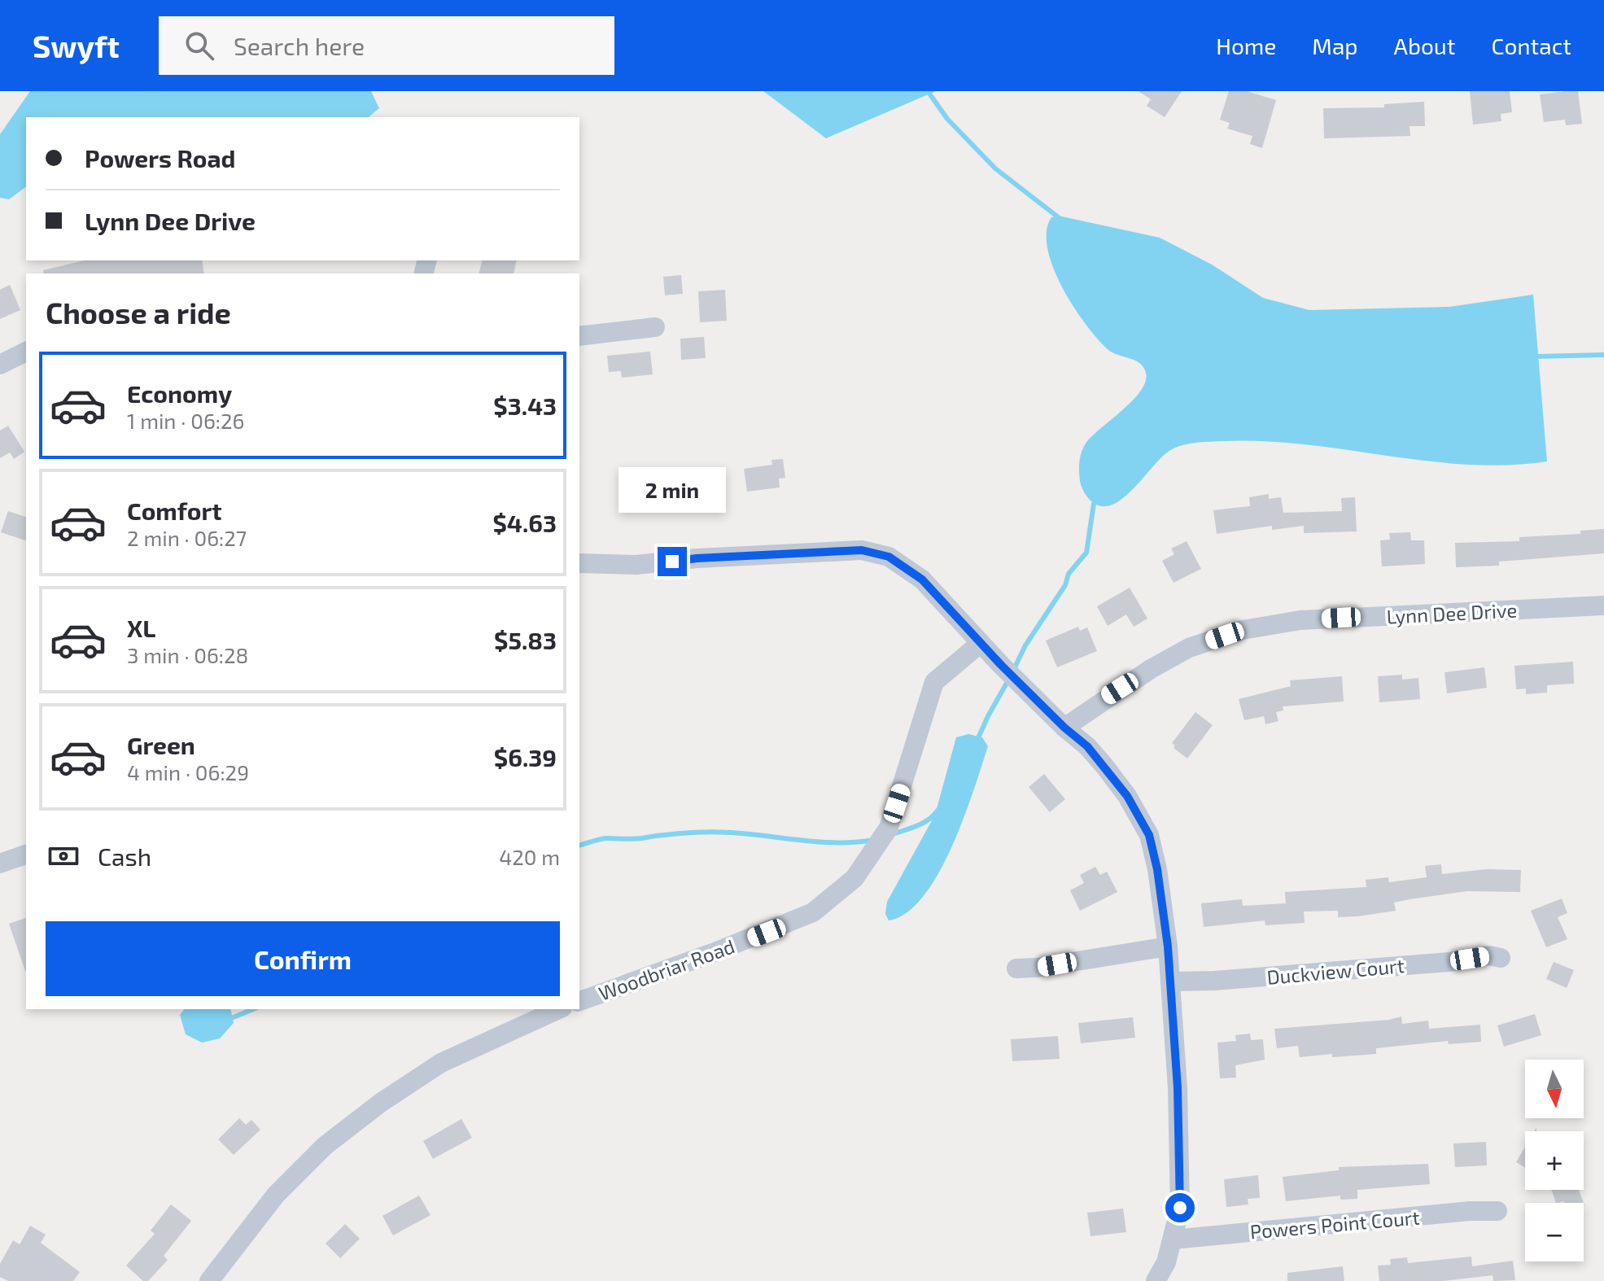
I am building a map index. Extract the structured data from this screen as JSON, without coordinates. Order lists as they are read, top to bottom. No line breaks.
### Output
{"streets":{"street":["Lynn Dee Drive","Woodbriar Road","Duckview Court","Powers Point Court"]},"north":"bottom","page":{"header":"Swyft","search":"Search here","nav":["Home","Map","About","Contact"],"banner":["Powers Road","Lynn Dee Drive"],"heading":"Choose a ride","list":[{"name":"Economy","note":"1 min · 06:26","value":"$3.43"},{"name":"Comfort","note":"2 min · 06:27","value":"$4.63"},{"name":"XL","note":"3 min · 06:28","value":"$5.83"},{"name":"Green","note":"4 min · 06:29","value":"$6.39"}],"bubble":"2 min","pay":["Cash","420 m"],"buttons":"Confirm","map_buttons":["+","−"]}}
